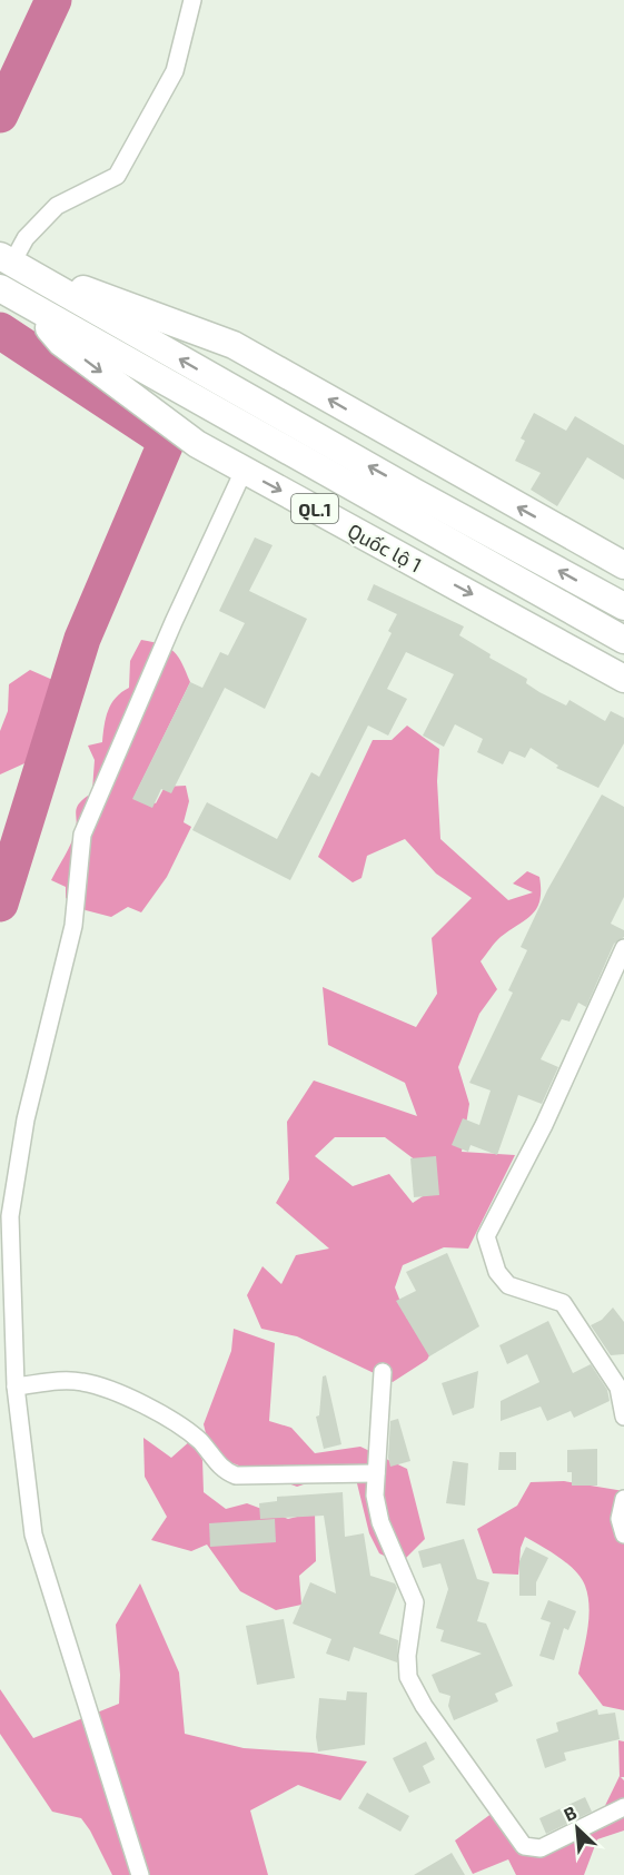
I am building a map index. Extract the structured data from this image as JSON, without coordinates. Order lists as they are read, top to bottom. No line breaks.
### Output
{"streets":{"highway":["QL.1","Quốc lộ 1"]},"north":"top left"}
